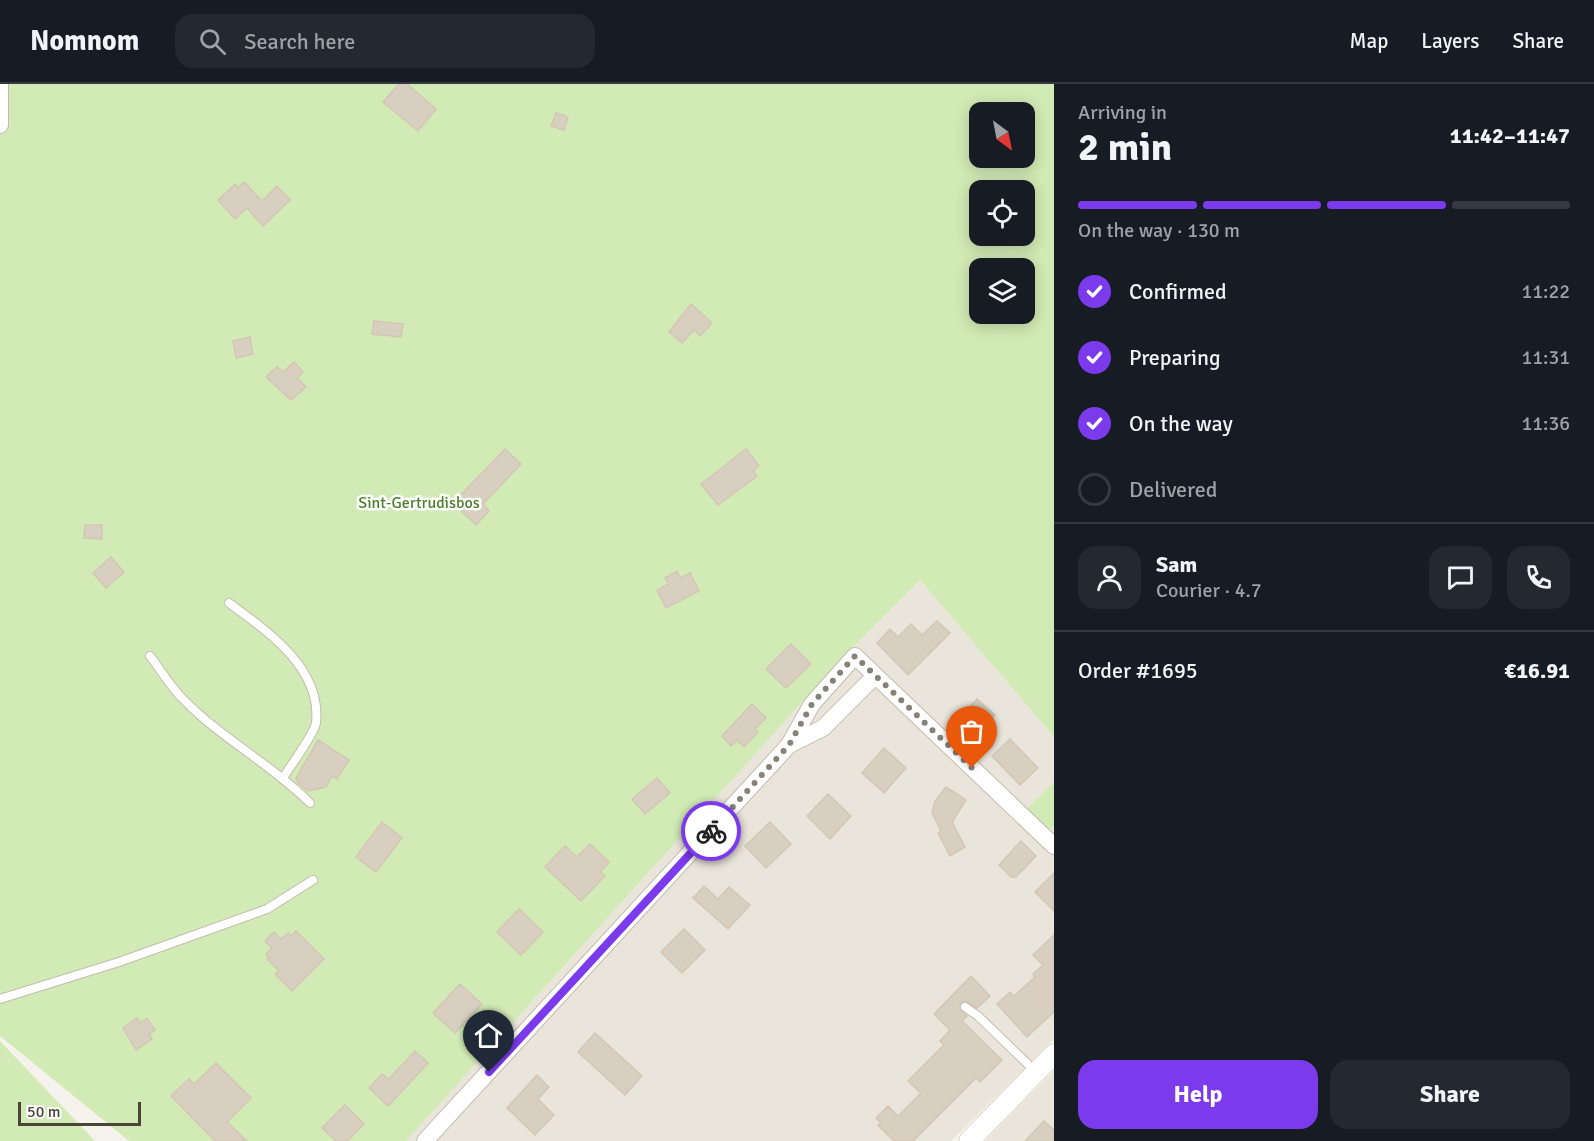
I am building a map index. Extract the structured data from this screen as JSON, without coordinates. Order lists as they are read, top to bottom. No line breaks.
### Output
{"parks":["Sint-Gertrudisbos"],"scale_bar":"50 m","north":"bottom right","page":{"header":"Nomnom","search":"Search here","nav":["Map","Layers","Share"],"heading":["2 min","Arriving in","11:42–11:47"],"panel":["Sam","Courier · 4.7","Order #1695","€16.91"],"bar":"On the way · 130 m","list":[["Confirmed","11:22"],["Preparing","11:31"],["On the way","11:36"],"Delivered"],"buttons":["Help","Share"],"scale":"50 m"}}
